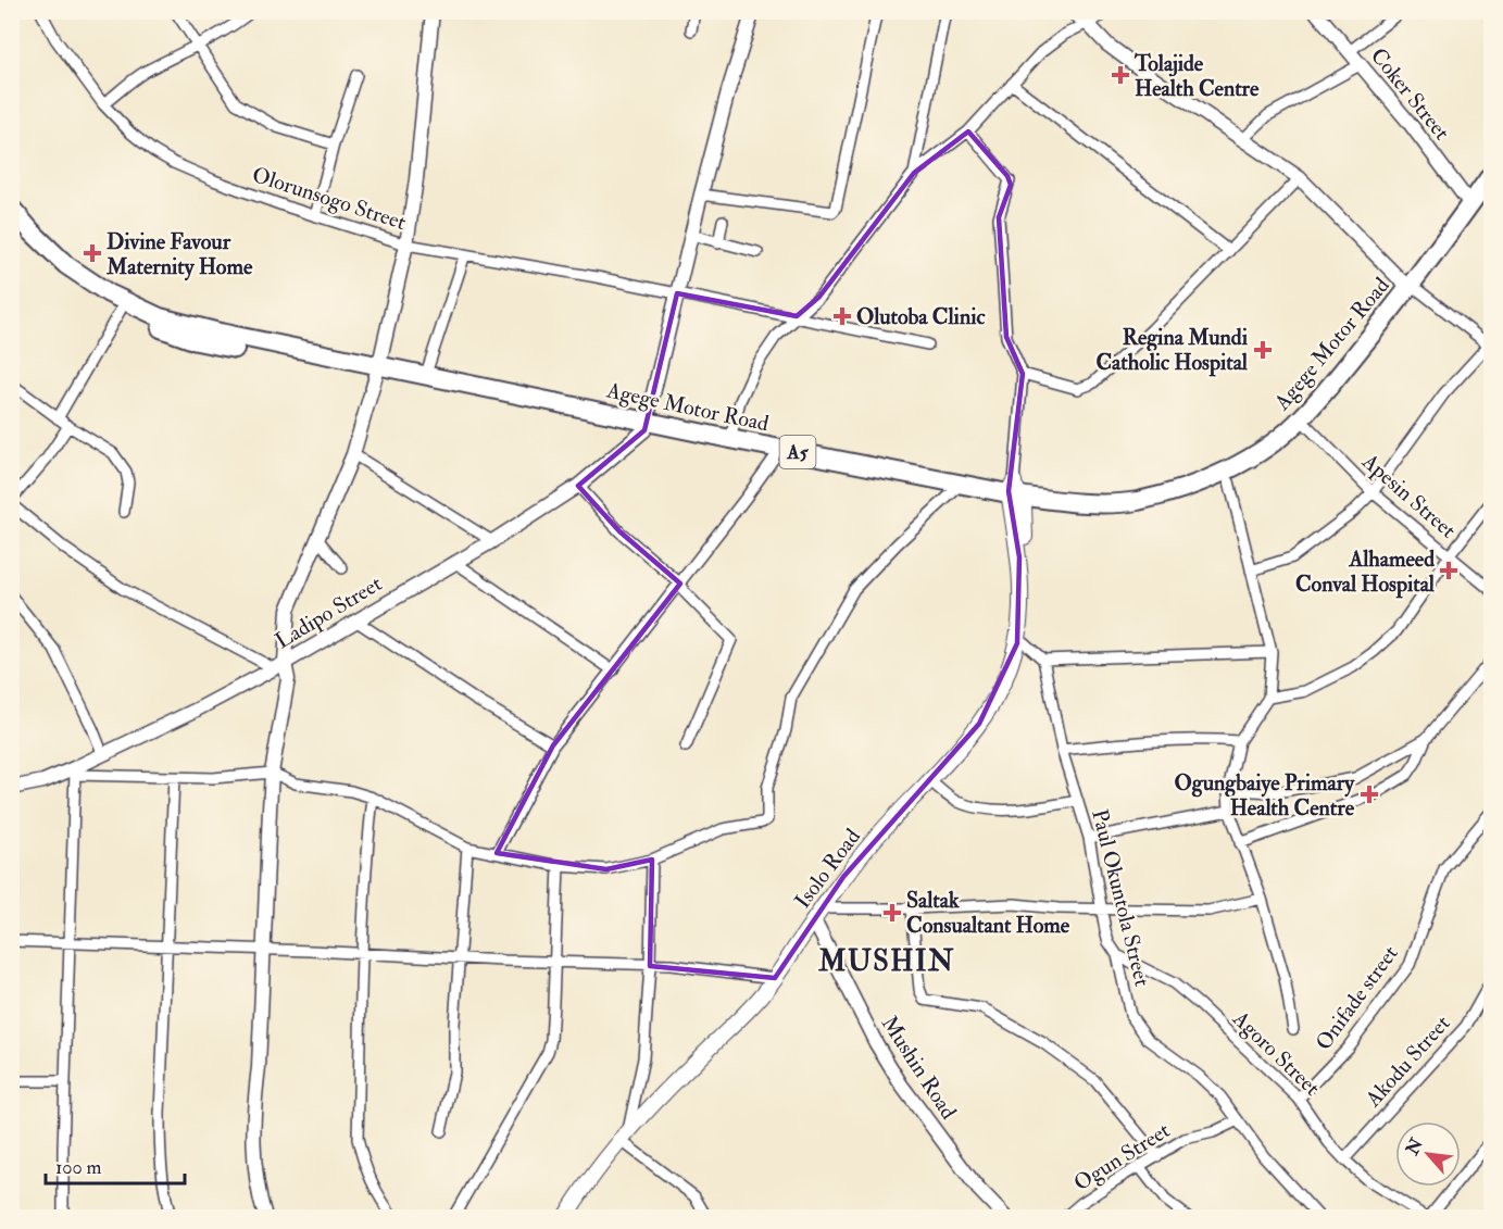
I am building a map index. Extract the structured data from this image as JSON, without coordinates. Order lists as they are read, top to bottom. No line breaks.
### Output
{"streets":{"highway":["Agege Motor Road","A5"],"main road":["Isolo Road"],"street":["Coker Street","Olorunsogo Street","Apesin Street","Ladipo Street","Paul Okuntola Street","Onifade street","Agoro Street","Akodu Street","Mushin Road","Ogun Street"]},"crossings":[["Coker Street","Agege Motor Road"],["Agege Motor Road","Apesin Street"],["Agege Motor Road","Ladipo Street"],["Agege Motor Road","Isolo Road"],["Isolo Road","Mushin Road"],["Paul Okuntola Street","Agoro Street"],["Paul Okuntola Street","Ogun Street"],["Onifade street","Agoro Street"],["Agoro Street","Akodu Street"]],"districts":["MUSHIN"],"places":{"health":["Tolajide Health Centre","Divine Favour Maternity Home","Olutoba Clinic","Regina Mundi Catholic Hospital","Alhameed Conval Hospital","Ogungbaiye Primary Health Centre","Saltak Consualtant Home"]},"scale_bar":"100 m","north":"top left"}
